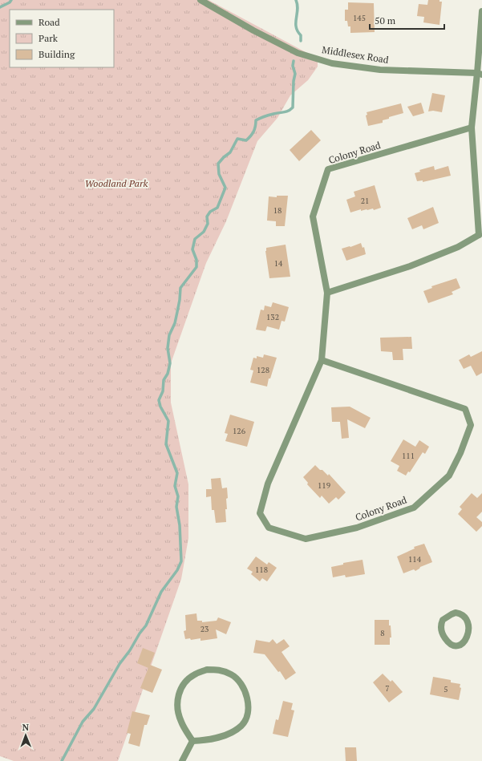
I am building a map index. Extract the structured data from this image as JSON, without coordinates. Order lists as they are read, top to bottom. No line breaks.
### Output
{"streets":{"street":["Middlesex Road","Colony Road"]},"parks":["Woodland Park"],"house_numbers":["145","21","18","14","132","128","126","111","119","114","118","23","8","7","5"],"legend":["Road","Park","Building"],"scale_bar":"50 m","north":"top"}
